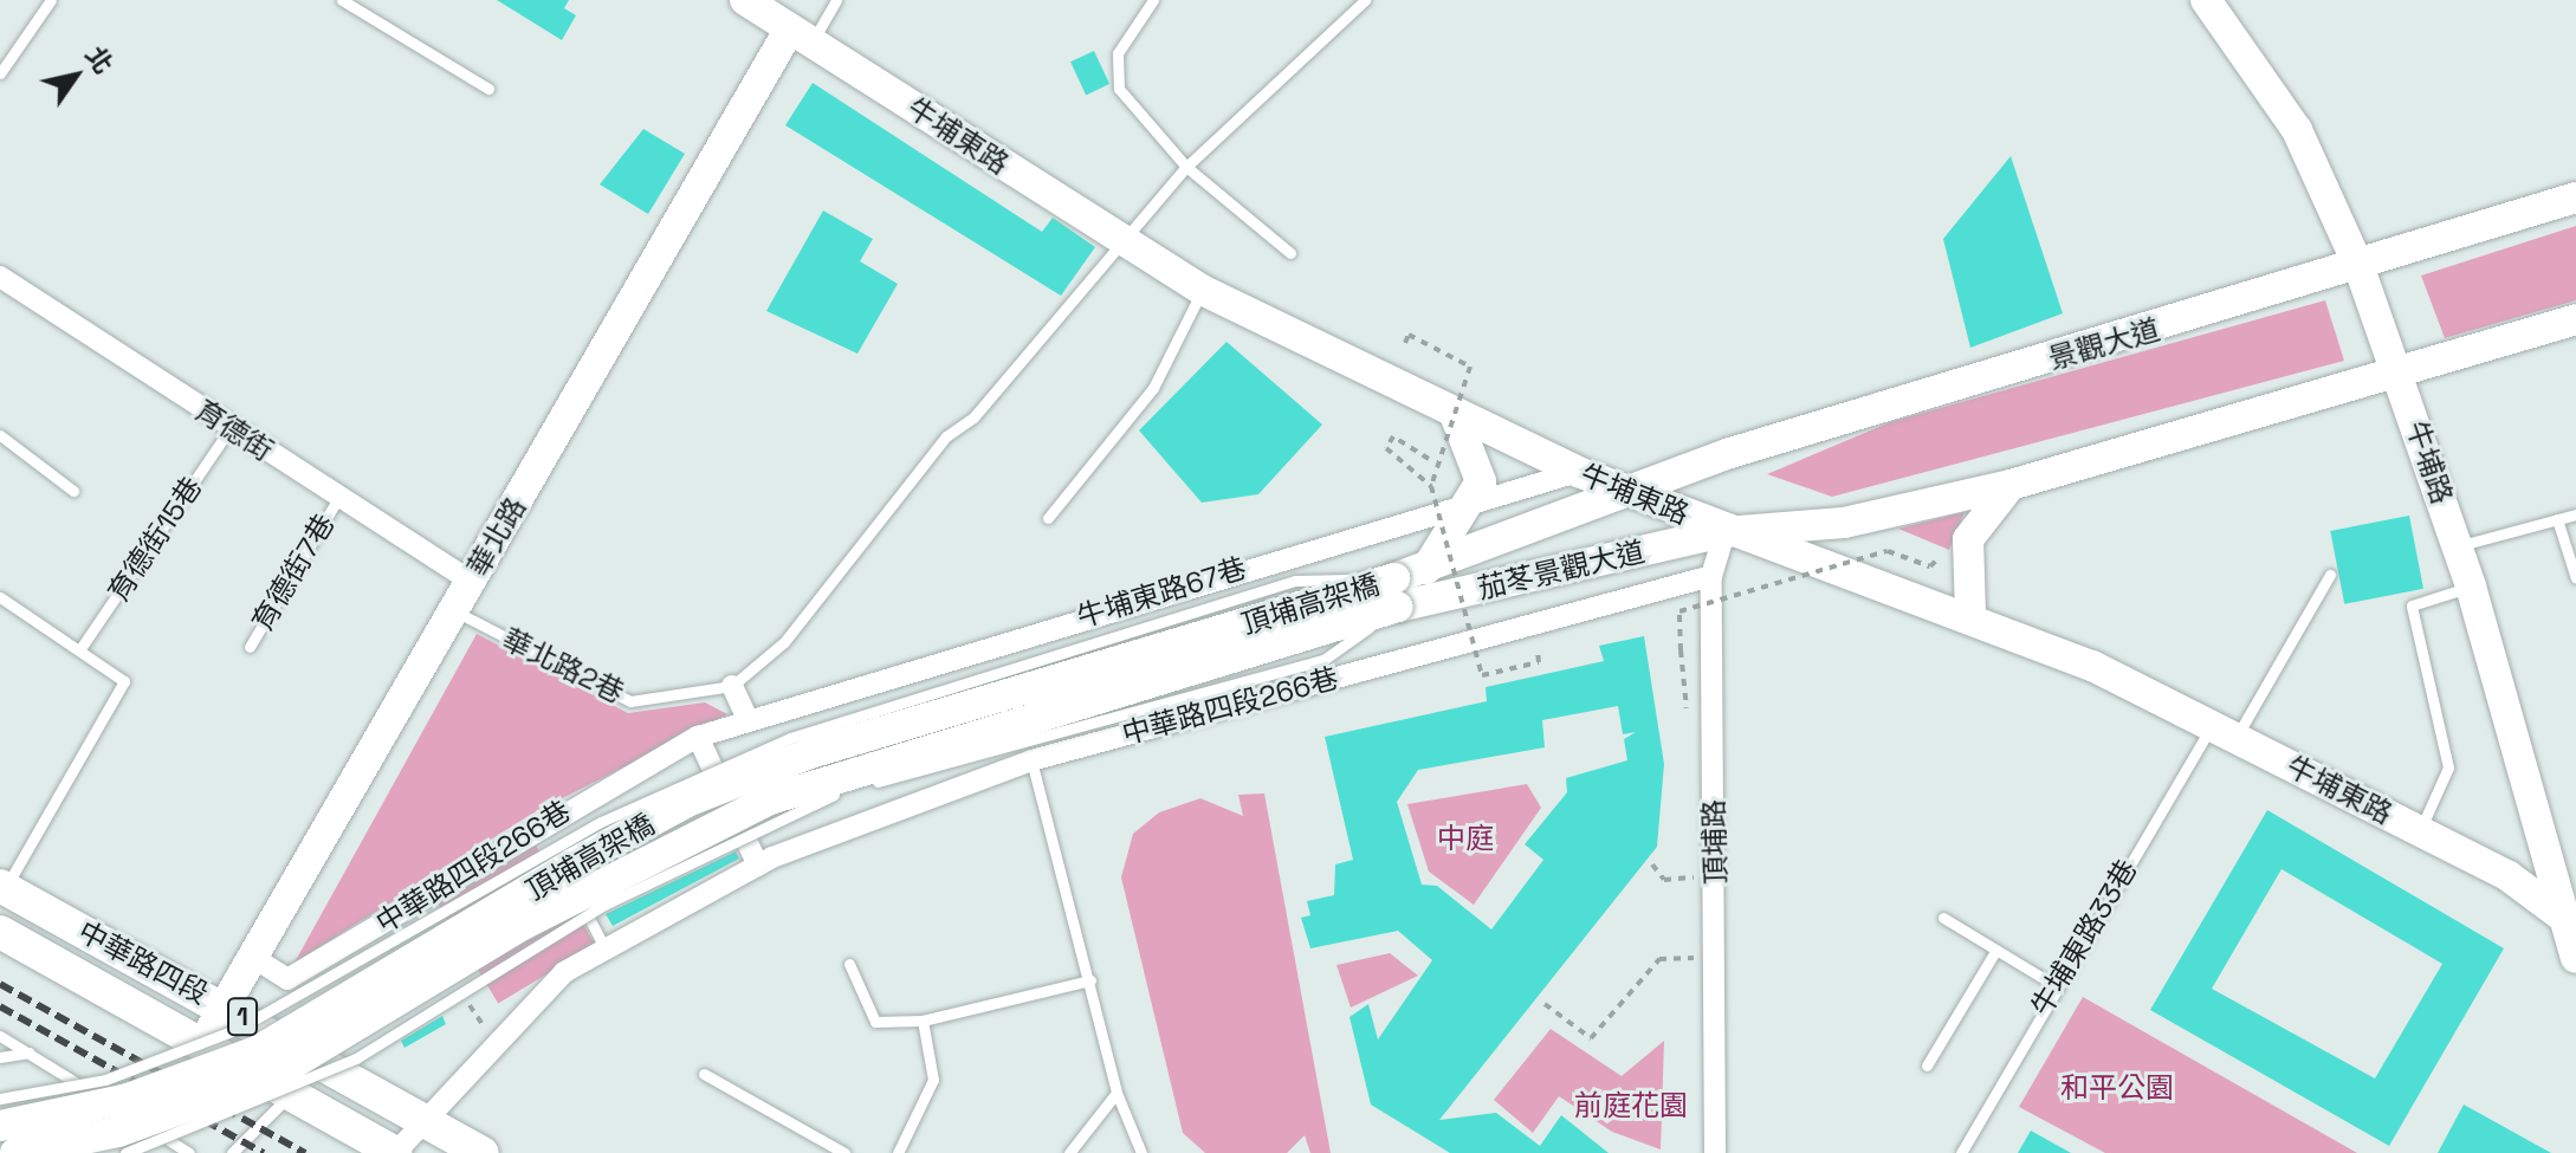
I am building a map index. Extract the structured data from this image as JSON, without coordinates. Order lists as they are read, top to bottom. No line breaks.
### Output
{"streets":{"main road":["中華路四段","1"],"street":["牛埔東路","景觀大道","育德街","牛埔路","華北路","茄苳景觀大道","牛埔東路67巷","頂埔高架橋","中華路四段266巷","頂埔路"],"lane":["育德街15巷","育德街7巷","華北路2巷","牛埔東路33巷"]},"crossings":[["牛埔東路","景觀大道"],["牛埔東路","牛埔路"],["牛埔東路","華北路"],["牛埔東路","茄苳景觀大道"],["牛埔東路","牛埔東路67巷"],["牛埔東路","頂埔路"],["牛埔東路","牛埔東路33巷"],["景觀大道","牛埔路"],["景觀大道","茄苳景觀大道"],["育德街","華北路"],["育德街","育德街15巷"],["育德街","育德街7巷"],["華北路","華北路2巷"],["華北路","中華路四段266巷"],["華北路","中華路四段"],["茄苳景觀大道","頂埔高架橋"],["茄苳景觀大道","頂埔路"],["牛埔東路67巷","中華路四段266巷"],["中華路四段266巷","頂埔路"],["中華路四段266巷","中華路四段"]],"parks":["中庭","和平公園","前庭花園"],"north":"top right"}
